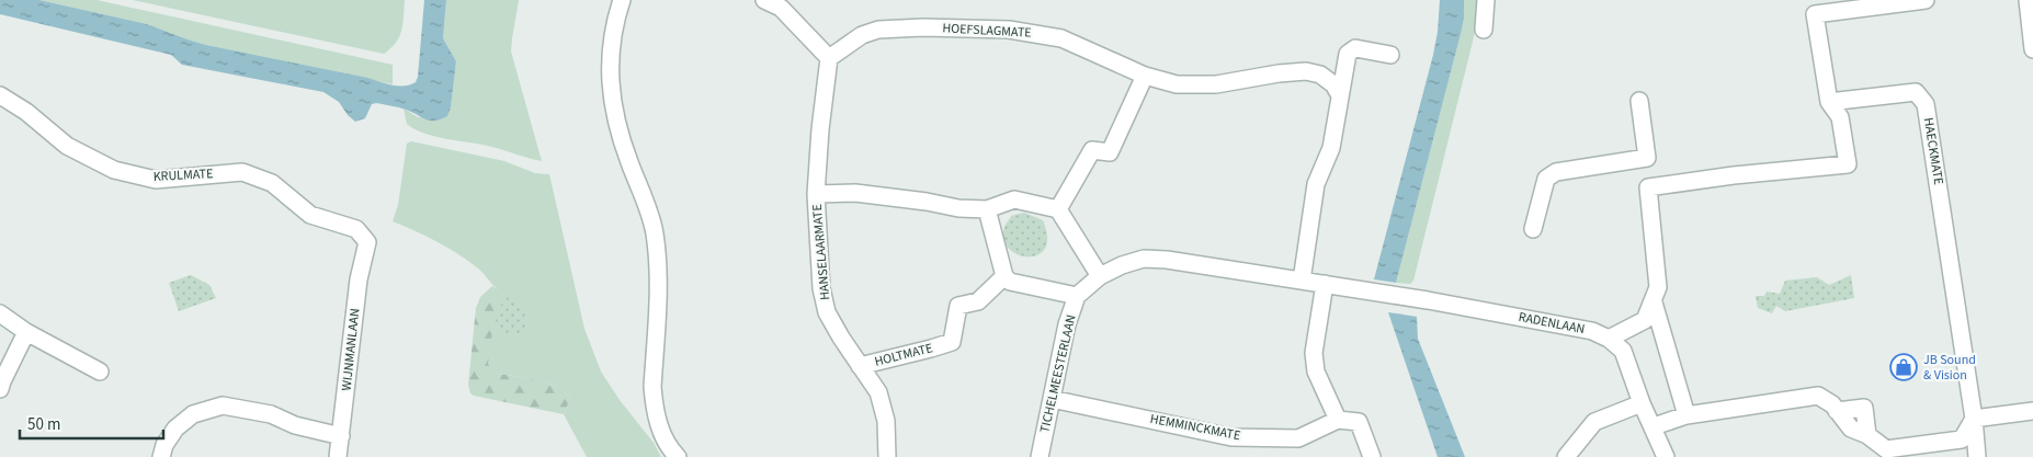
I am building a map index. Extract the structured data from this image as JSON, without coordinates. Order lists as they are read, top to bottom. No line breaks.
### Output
{"streets":{"street":["HOEFSLAGMATE","HAECKMATE","KRULMATE","HANSELAARMATE","RADENLAAN","WIJNMANLAAN","HOLTMATE","TICHELMEESTERLAAN","HEMMINCKMATE"]},"crossings":[["KRULMATE","WIJNMANLAAN"],["HANSELAARMATE","HOLTMATE"],["TICHELMEESTERLAAN","HEMMINCKMATE"]],"places":{"shop":["JB Sound & Vision"]},"scale_bar":"50 m"}
